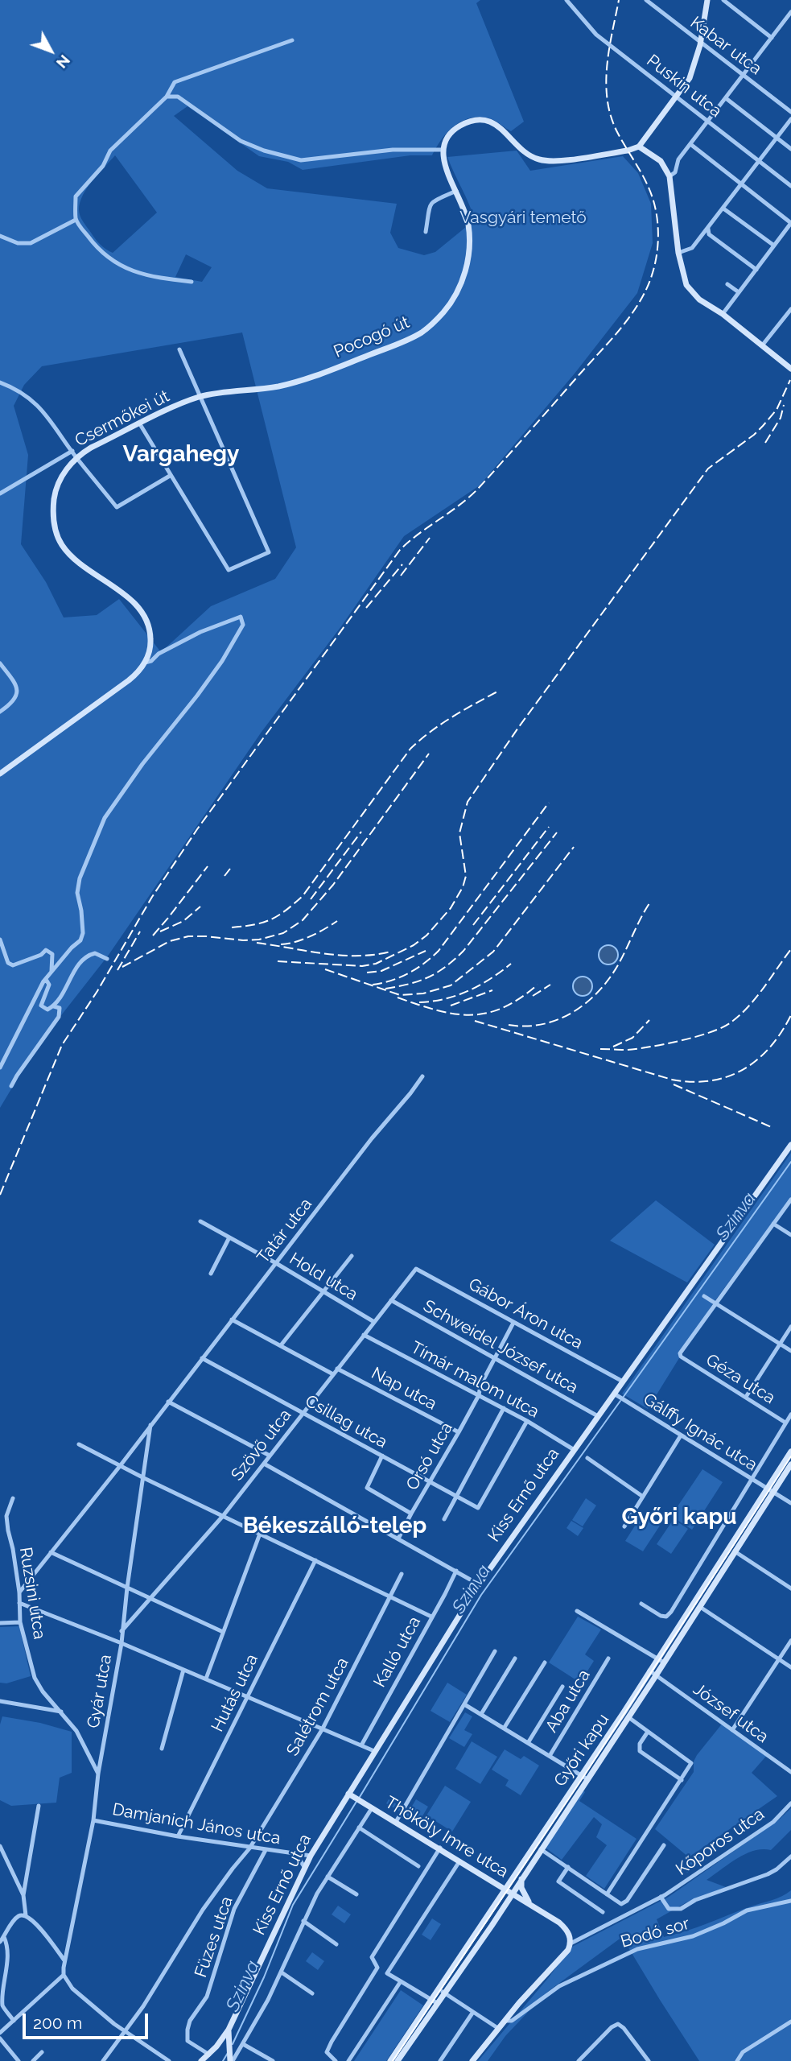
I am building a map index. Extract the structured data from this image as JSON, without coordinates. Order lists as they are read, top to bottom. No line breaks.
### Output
{"streets":{"street":["Kabar utca","Puskin utca","Pocogó út","Csermőkei út","Tatár utca","Hold utca","Gábor Áron utca","Schweidel József utca","Géza utca","Tímár malom utca","Nap utca","Csillag utca","Gálffy Ignác utca","Szövő utca","Orsó utca","Kiss Ernő utca","Ruzsini utca","Kalló utca","Gyár utca","Hutás utca","Aba utca","Salétrom utca","József utca","Győri kapu","Damjanich János utca","Thököly Imre utca","Kőporos utca","Bodó sor","Füzes utca"]},"crossings":[["Pocogó út","Csermőkei út"],["Tatár utca","Hold utca"],["Tatár utca","Csillag utca"],["Tatár utca","Ruzsini utca"],["Tatár utca","Gyár utca"],["Hold utca","Szövő utca"],["Gábor Áron utca","Szövő utca"],["Gábor Áron utca","Orsó utca"],["Gábor Áron utca","Kiss Ernő utca"],["Schweidel József utca","Szövő utca"],["Schweidel József utca","Orsó utca"],["Schweidel József utca","Kiss Ernő utca"],["Tímár malom utca","Csillag utca"],["Tímár malom utca","Szövő utca"],["Tímár malom utca","Orsó utca"],["Tímár malom utca","Kiss Ernő utca"],["Nap utca","Szövő utca"],["Nap utca","Orsó utca"],["Csillag utca","Szövő utca"],["Csillag utca","Orsó utca"],["Gálffy Ignác utca","Kiss Ernő utca"],["Gálffy Ignác utca","Győri kapu"],["Szövő utca","Gyár utca"],["Kiss Ernő utca","Damjanich János utca"],["Kiss Ernő utca","Thököly Imre utca"],["Kiss Ernő utca","Füzes utca"],["Ruzsini utca","Gyár utca"],["Gyár utca","Damjanich János utca"],["Hutás utca","Damjanich János utca"],["Aba utca","Győri kapu"],["Salétrom utca","Damjanich János utca"],["József utca","Győri kapu"],["Győri kapu","Thököly Imre utca"],["Győri kapu","Kőporos utca"],["Damjanich János utca","Füzes utca"],["Thököly Imre utca","Kőporos utca"]],"districts":["Vargahegy","Győri kapu","Békeszálló-telep"],"water":["Szinva"],"parks":["Vasgyári temető"],"scale_bar":"200 m","north":"bottom right"}
